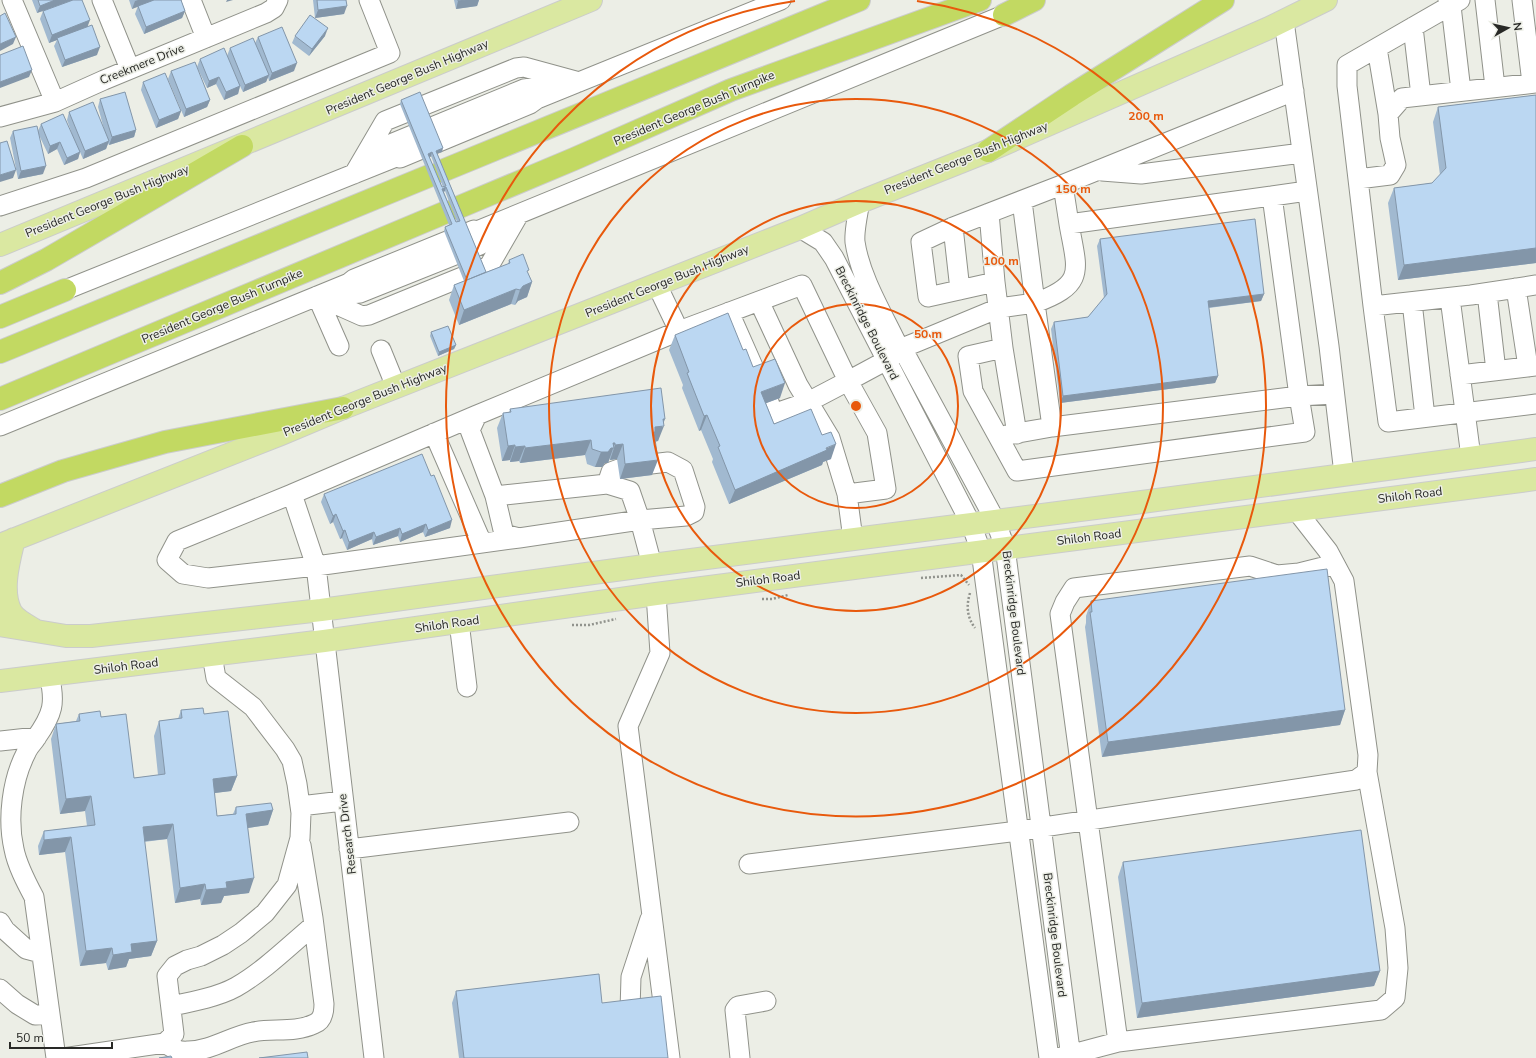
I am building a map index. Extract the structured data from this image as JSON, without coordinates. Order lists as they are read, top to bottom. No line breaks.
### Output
{"streets":{"highway":["President George Bush Turnpike"],"main road":["President George Bush Highway","Shiloh Road"],"street":["Creekmere Drive","Breckinridge Boulevard","Research Drive"]},"crossings":[["President George Bush Highway","Breckinridge Boulevard"],["Breckinridge Boulevard","Shiloh Road"],["Shiloh Road","Research Drive"]],"scale_bar":"50 m","north":"right","rings":["200 m","150 m","100 m","50 m"]}
